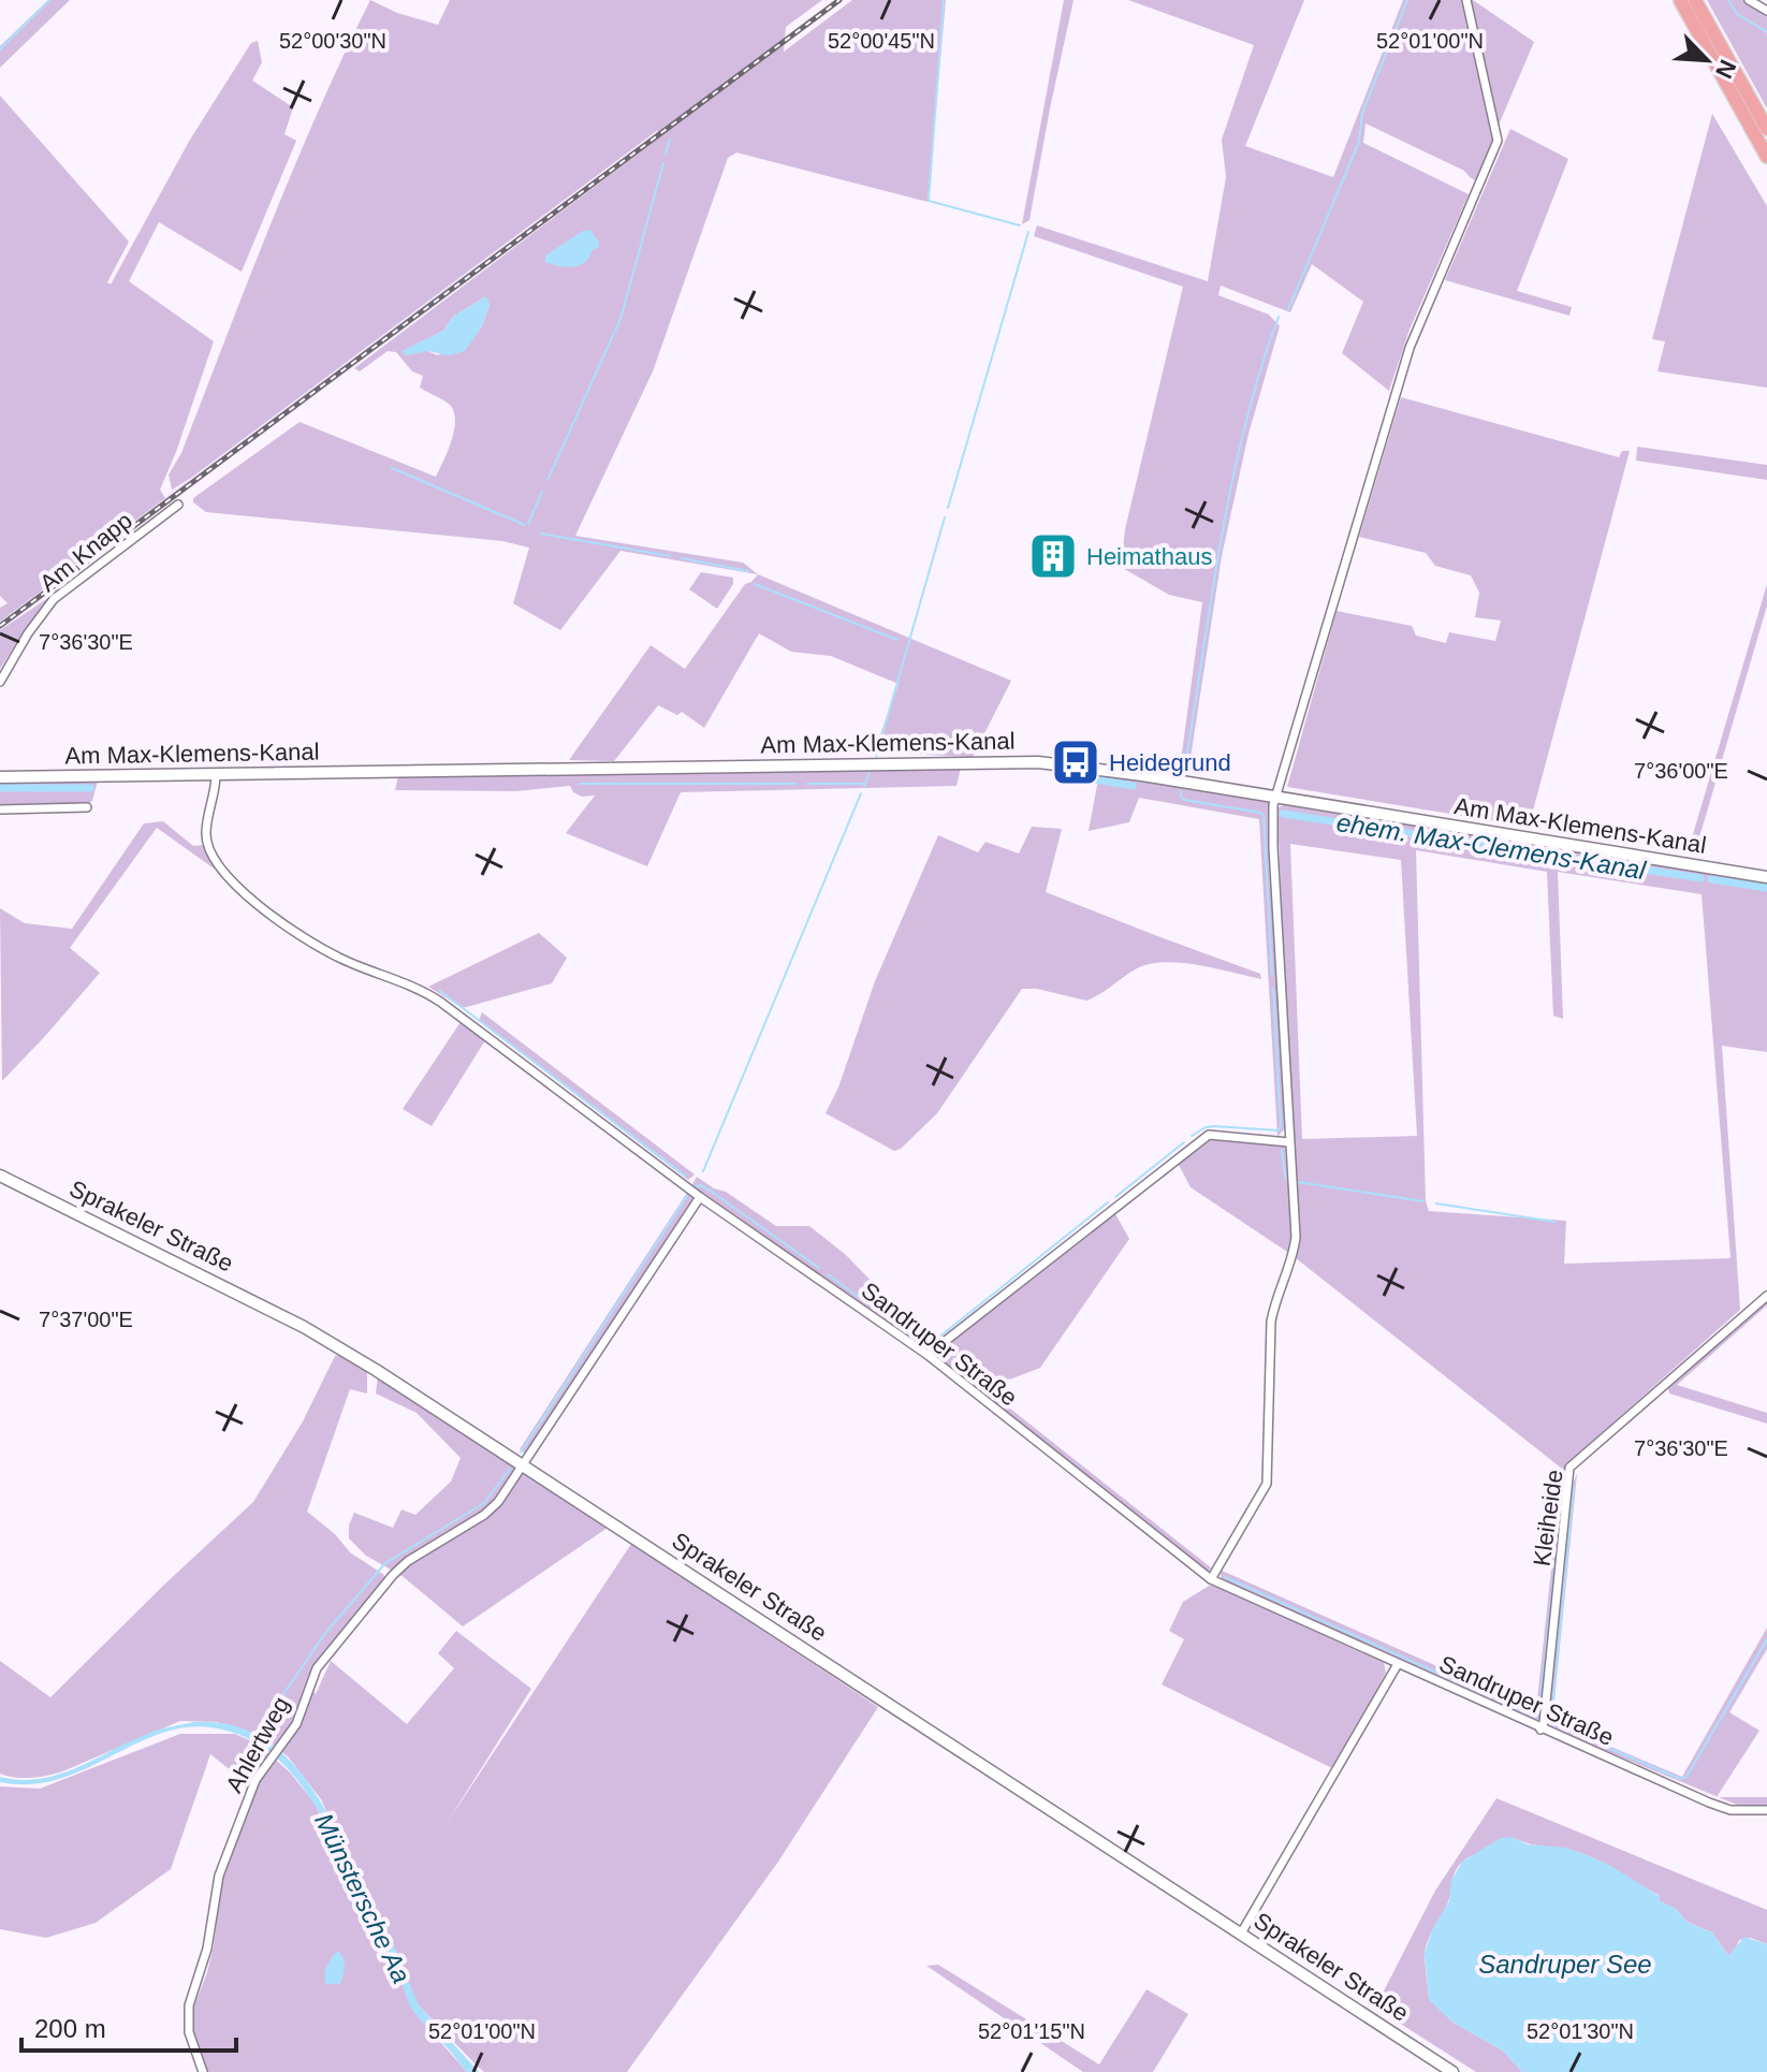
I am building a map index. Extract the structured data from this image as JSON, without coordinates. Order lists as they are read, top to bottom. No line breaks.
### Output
{"streets":{"main road":["Am Max-Klemens-Kanal","Sprakeler Straße"],"street":["Am Knapp","Sandruper Straße","Kleiheide","Ahlertweg"]},"crossings":[["Am Max-Klemens-Kanal","Sandruper Straße"],["Sprakeler Straße","Ahlertweg"],["Sandruper Straße","Kleiheide"],["Sandruper Straße","Ahlertweg"]],"water":["ehem. Max-Clemens-Kanal","Münstersche Aa","Sandruper See"],"places":{"building":["Heimathaus"],"bus stop":["Heidegrund"]},"scale_bar":"200 m","north":"bottom right","coordinates":["52°00'30\"N","52°00'45\"N","52°01'00\"N","7°36'30\"E","7°36'00\"E","7°37'00\"E","52°01'15\"N","52°01'30\"N"]}
